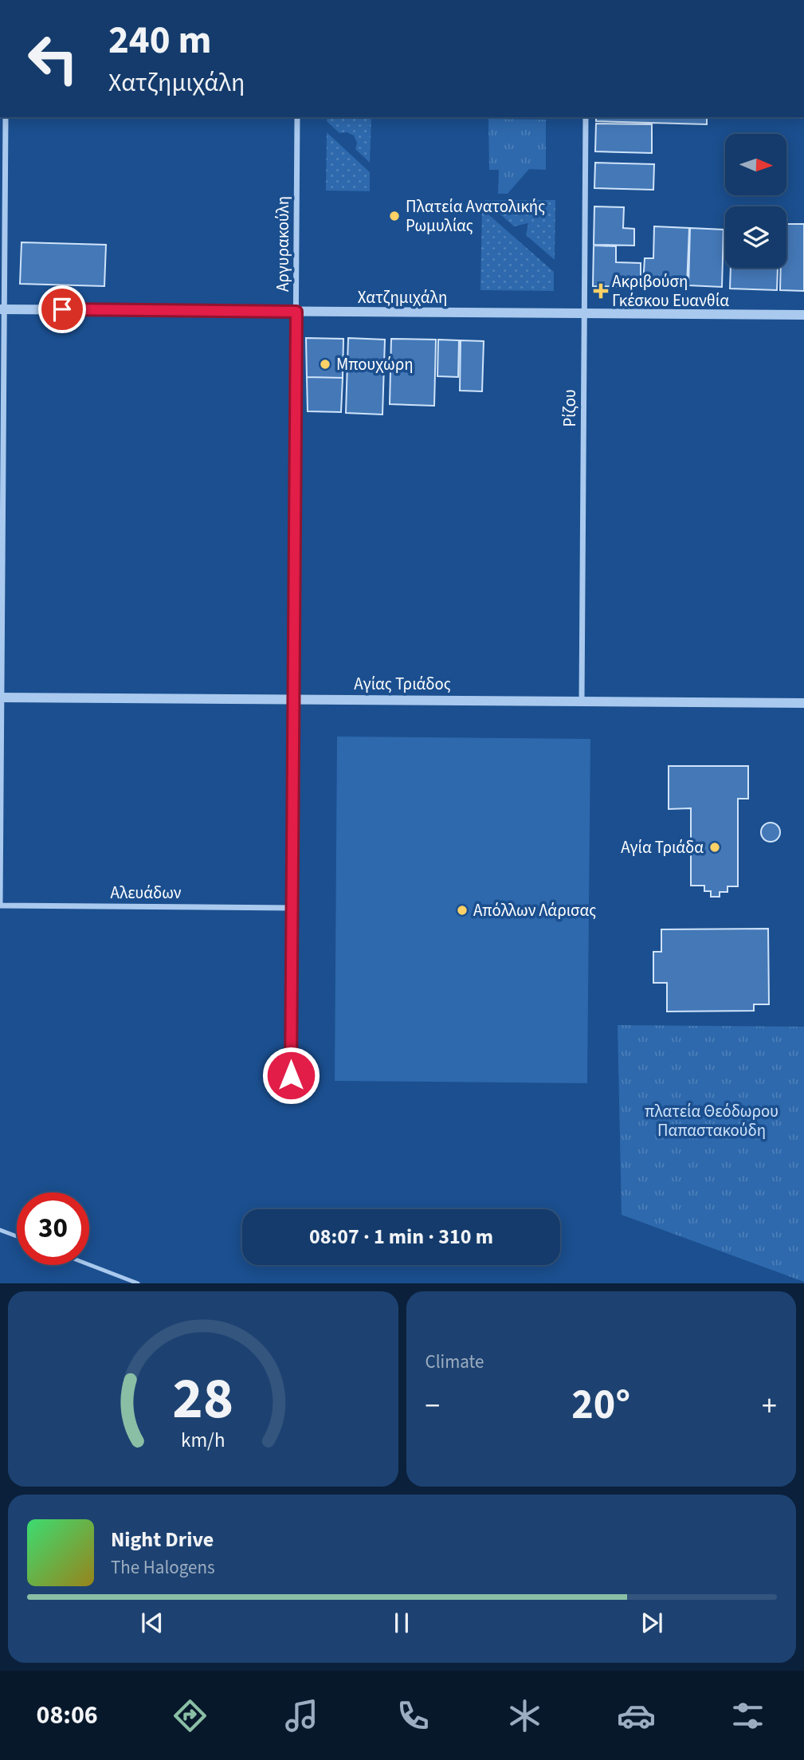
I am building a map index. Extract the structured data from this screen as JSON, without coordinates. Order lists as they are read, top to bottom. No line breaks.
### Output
{"streets":{"street":["Αργυρακούλη","Χατζημιχάλη","Ρίζου","Αγίας Τριάδος","Αλευάδων"]},"crossings":[["Αργυρακούλη","Χατζημιχάλη"],["Αργυρακούλη","Αγίας Τριάδος"],["Αργυρακούλη","Αλευάδων"],["Χατζημιχάλη","Ρίζου"],["Ρίζου","Αγίας Τριάδος"]],"parks":["πλατεία Θεόδωρου Παπαστακούδη"],"places":{"other":["Πλατεία Ανατολικής Ρωμυλίας","Μπουχώρη","Αγία Τριάδα","Απόλλων Λάρισας"],"health":["Ακριβούση Γκέσκου Ευανθία"]},"north":"right","page":{"turn":["240 m","Χατζημιχάλη"],"limit":"30","trip":"08:07 · 1 min · 310 m","tile":"Climate","heat":["−","20°","+"],"song":["Night Drive","The Halogens"],"tabs":"08:06","gauge":["28","km/h"]}}
